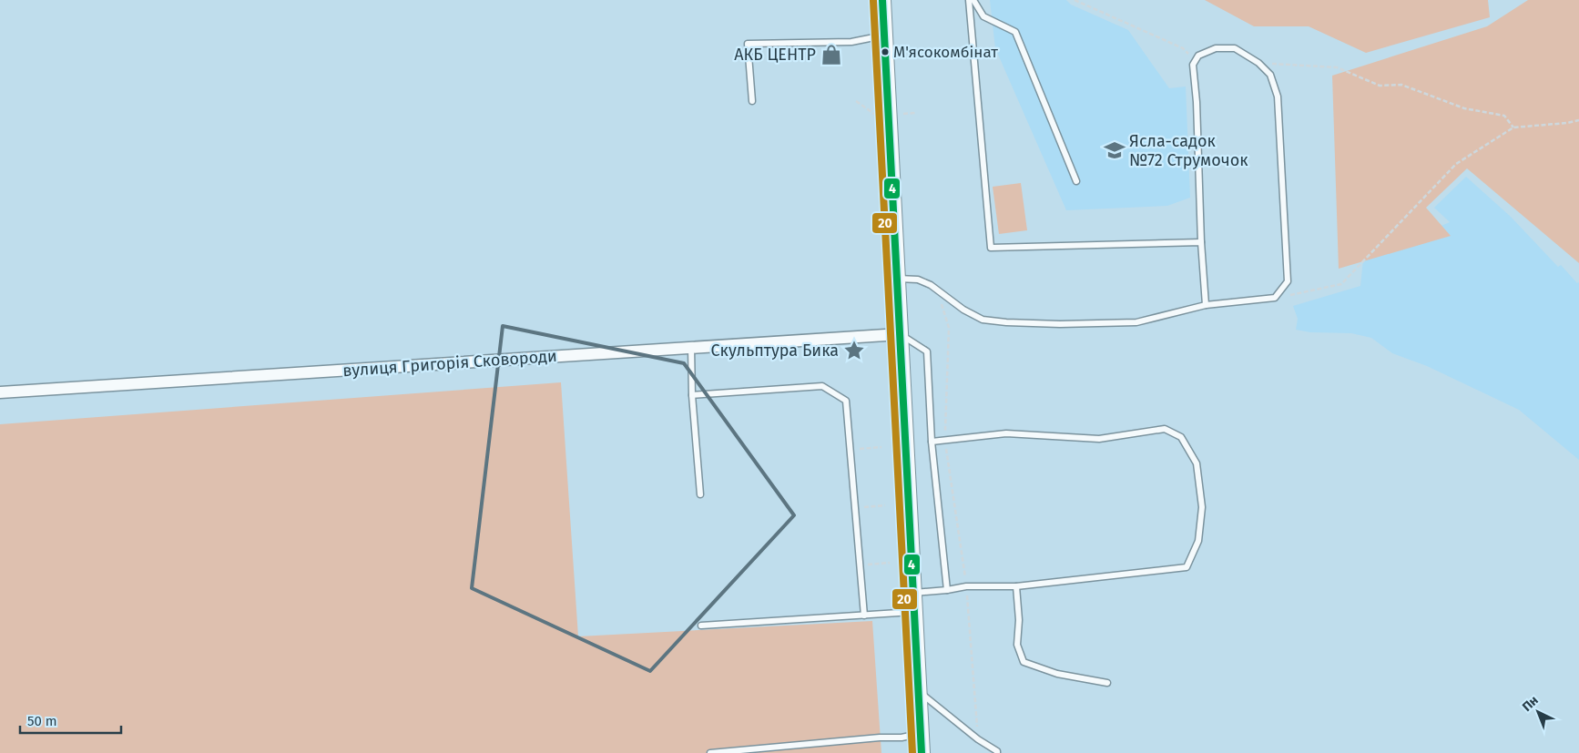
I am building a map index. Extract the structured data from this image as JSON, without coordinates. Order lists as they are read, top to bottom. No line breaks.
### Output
{"streets":{"street":["вулиця Григорія Сковороди"]},"places":{"other":["М'ясокомбінат"],"shop":["АКБ ЦЕНТР"],"school or university":["Ясла-садок №72 Струмочок"],"place":["Cкульптура Бика"]},"lines":["transit line 4","transit line 20"],"scale_bar":"50 m","north":"top left"}
